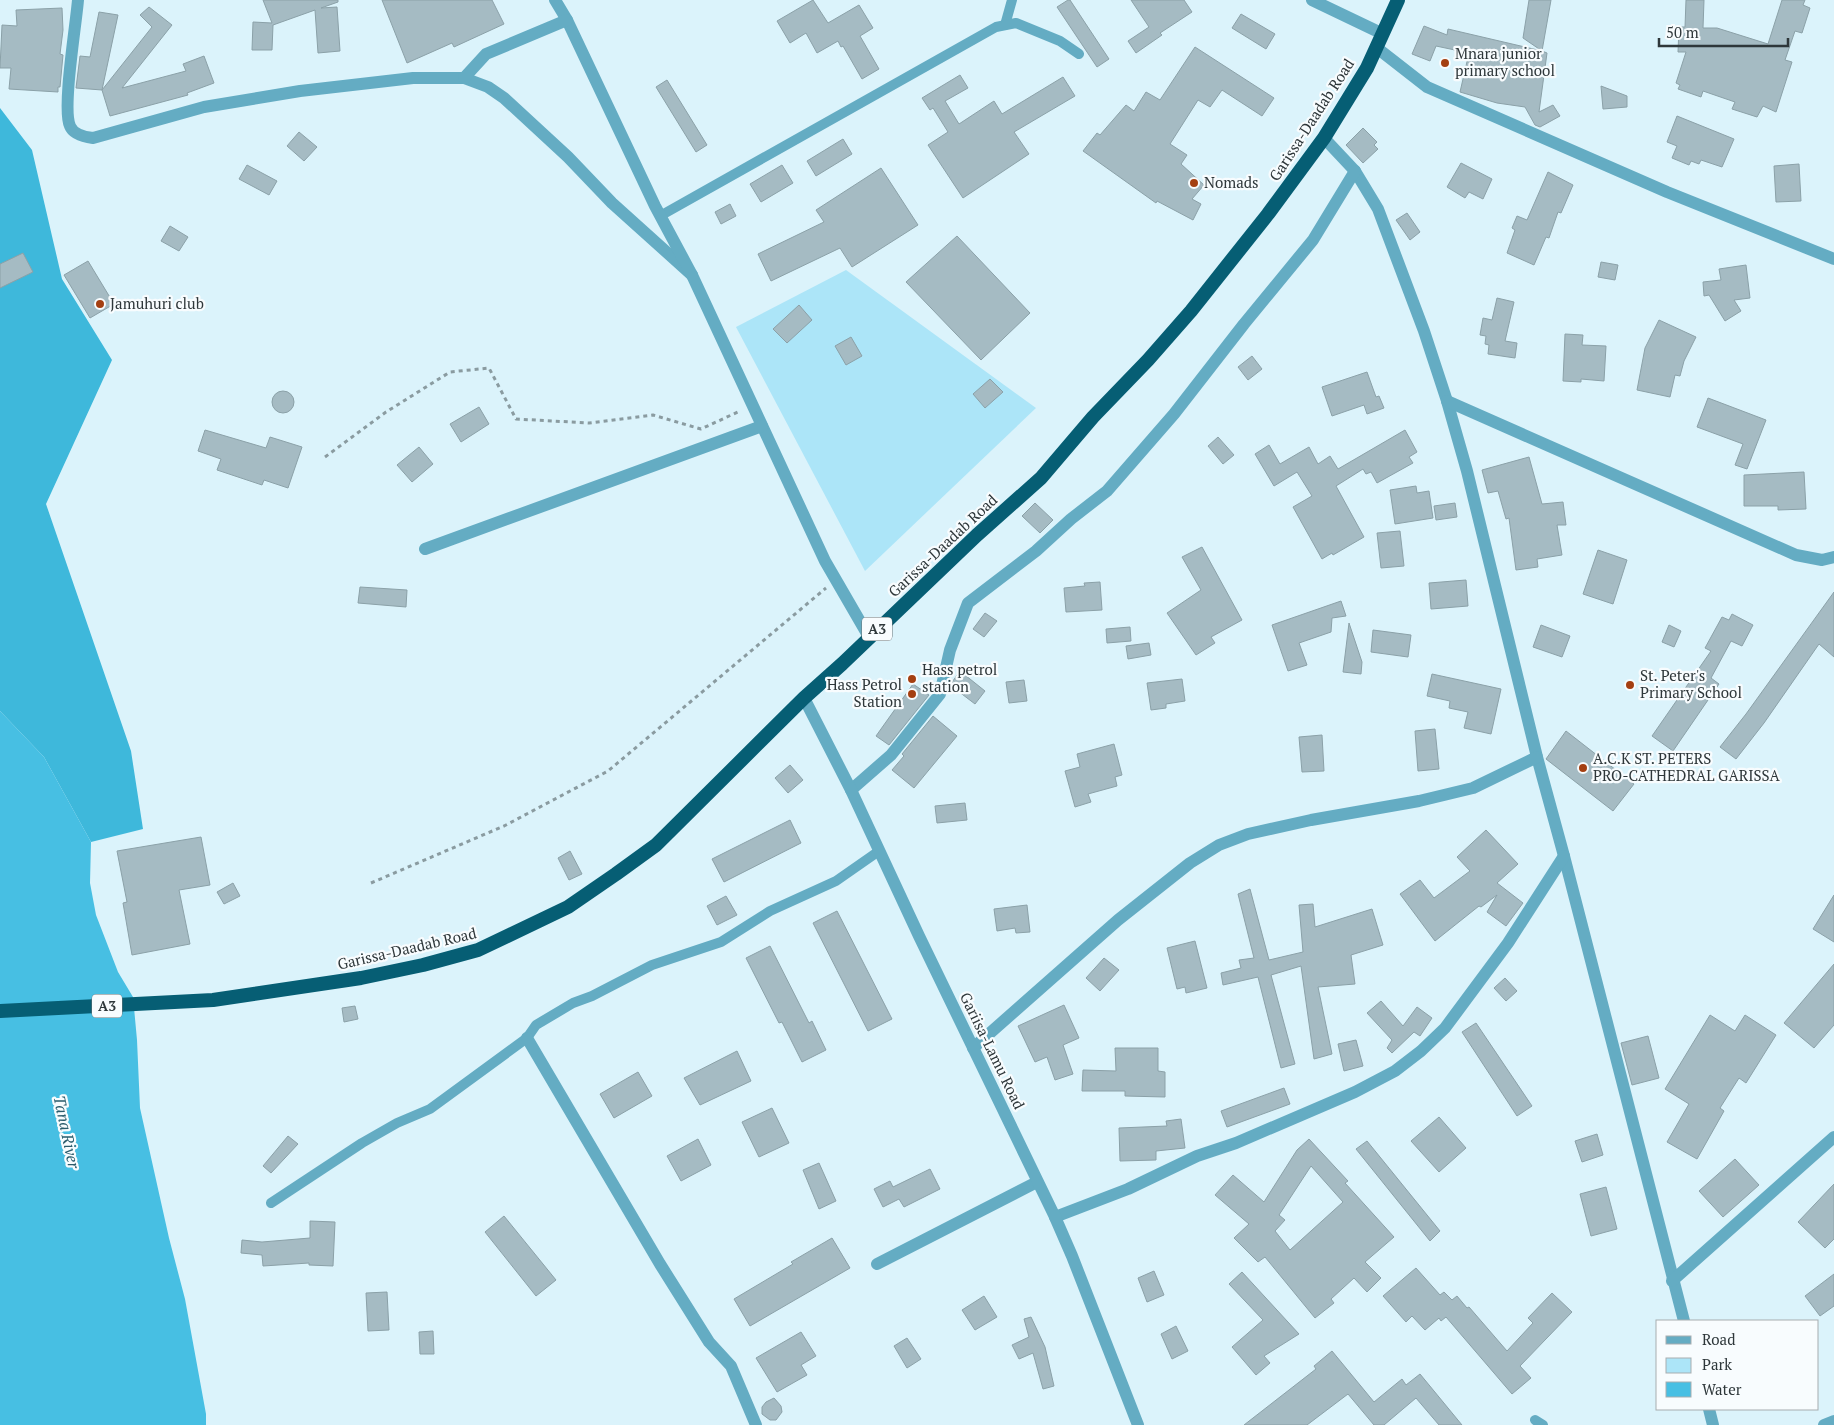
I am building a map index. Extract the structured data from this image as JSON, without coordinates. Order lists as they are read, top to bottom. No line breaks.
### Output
{"streets":{"highway":["Garissa-Daadab Road","A3"],"street":["Gariisa-Lamu Road"]},"crossings":[["Garissa-Daadab Road","A3"],["Garissa-Daadab Road","Gariisa-Lamu Road"]],"water":["Tana River"],"places":["Mnara junior primary school","Nomads","Jamuhuri club","Hass petrol station","St. Peter's Primary School","Hass Petrol Station","A.C.K ST. PETERS PRO-CATHEDRAL GARISSA"],"legend":["Road","Park","Water"],"scale_bar":"50 m"}
